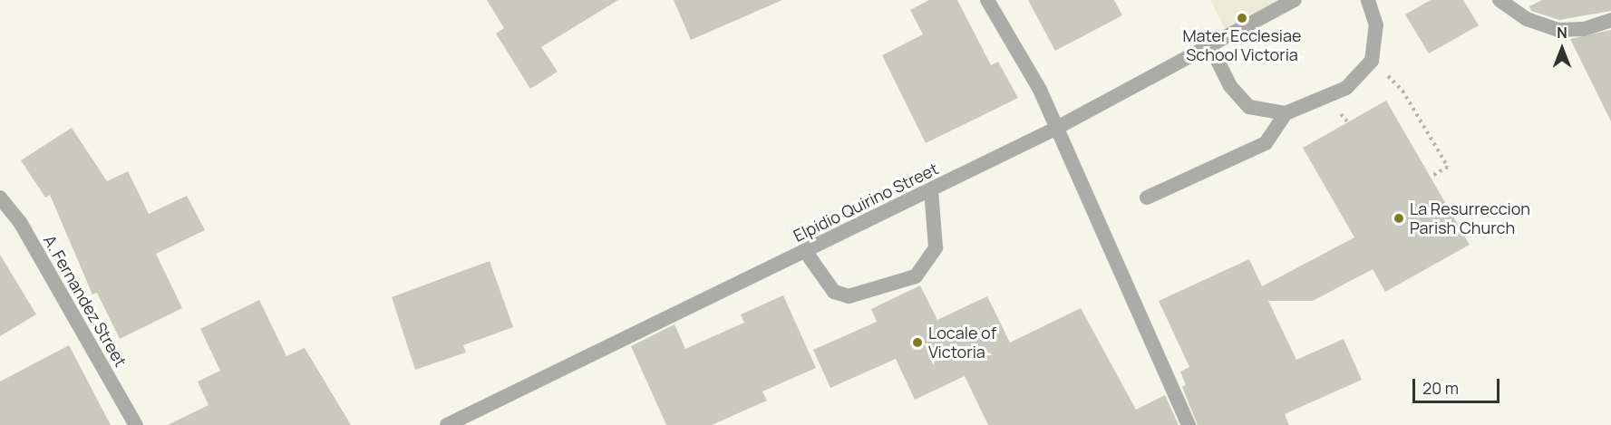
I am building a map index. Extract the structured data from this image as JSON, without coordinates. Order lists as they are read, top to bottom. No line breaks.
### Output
{"streets":{"street":["Elpidio Quirino Street","A. Fernandez Street"]},"places":["Mater Ecclesiae School Victoria","La Resurreccion Parish Church","Locale of Victoria"],"scale_bar":"20 m","north":"top"}
